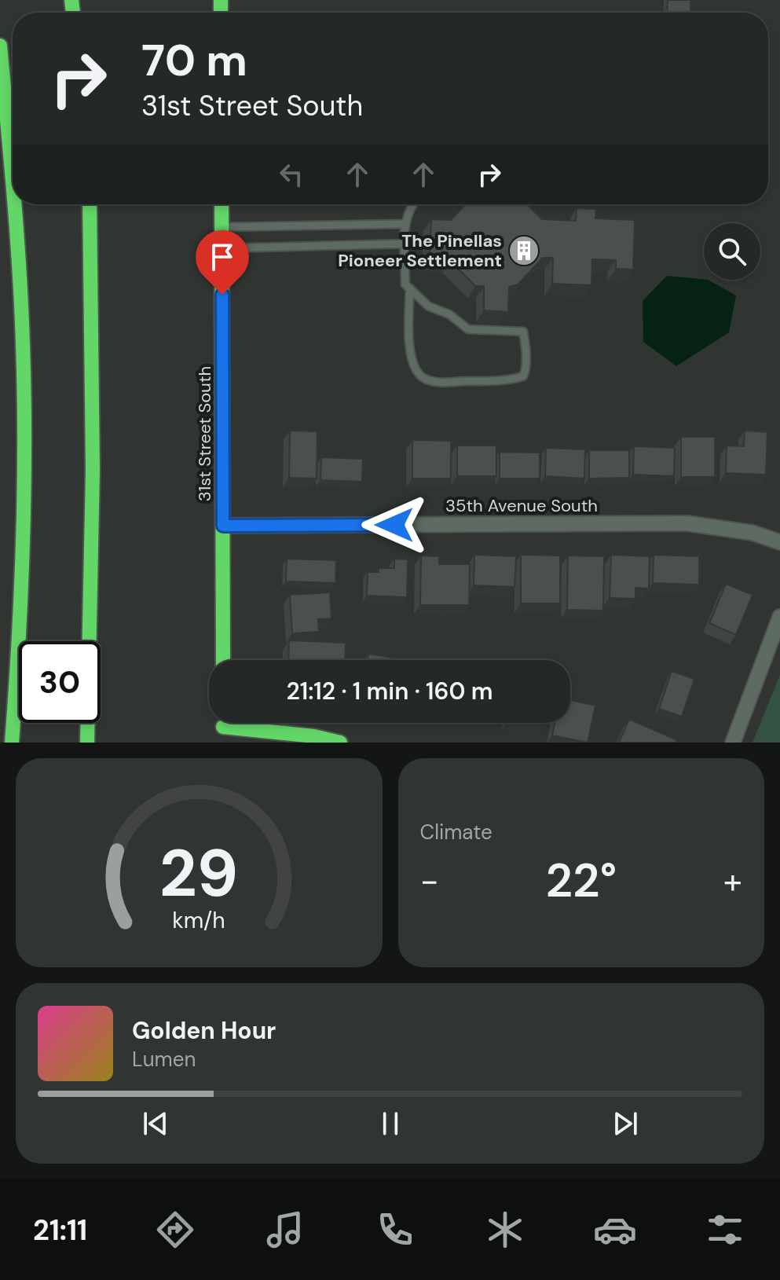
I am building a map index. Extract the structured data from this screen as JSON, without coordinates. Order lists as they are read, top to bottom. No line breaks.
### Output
{"streets":{"main road":["31st Street South"],"street":["35th Avenue South"]},"crossings":[["31st Street South","35th Avenue South"]],"places":{"building":["The Pinellas Pioneer Settlement"]},"page":{"turn":["70 m","31st Street South"],"limit":"30","trip":"21:12 · 1 min · 160 m","tile":"Climate","heat":["−","22°","+"],"song":["Golden Hour","Lumen"],"tabs":"21:11","gauge":["29","km/h"]}}
